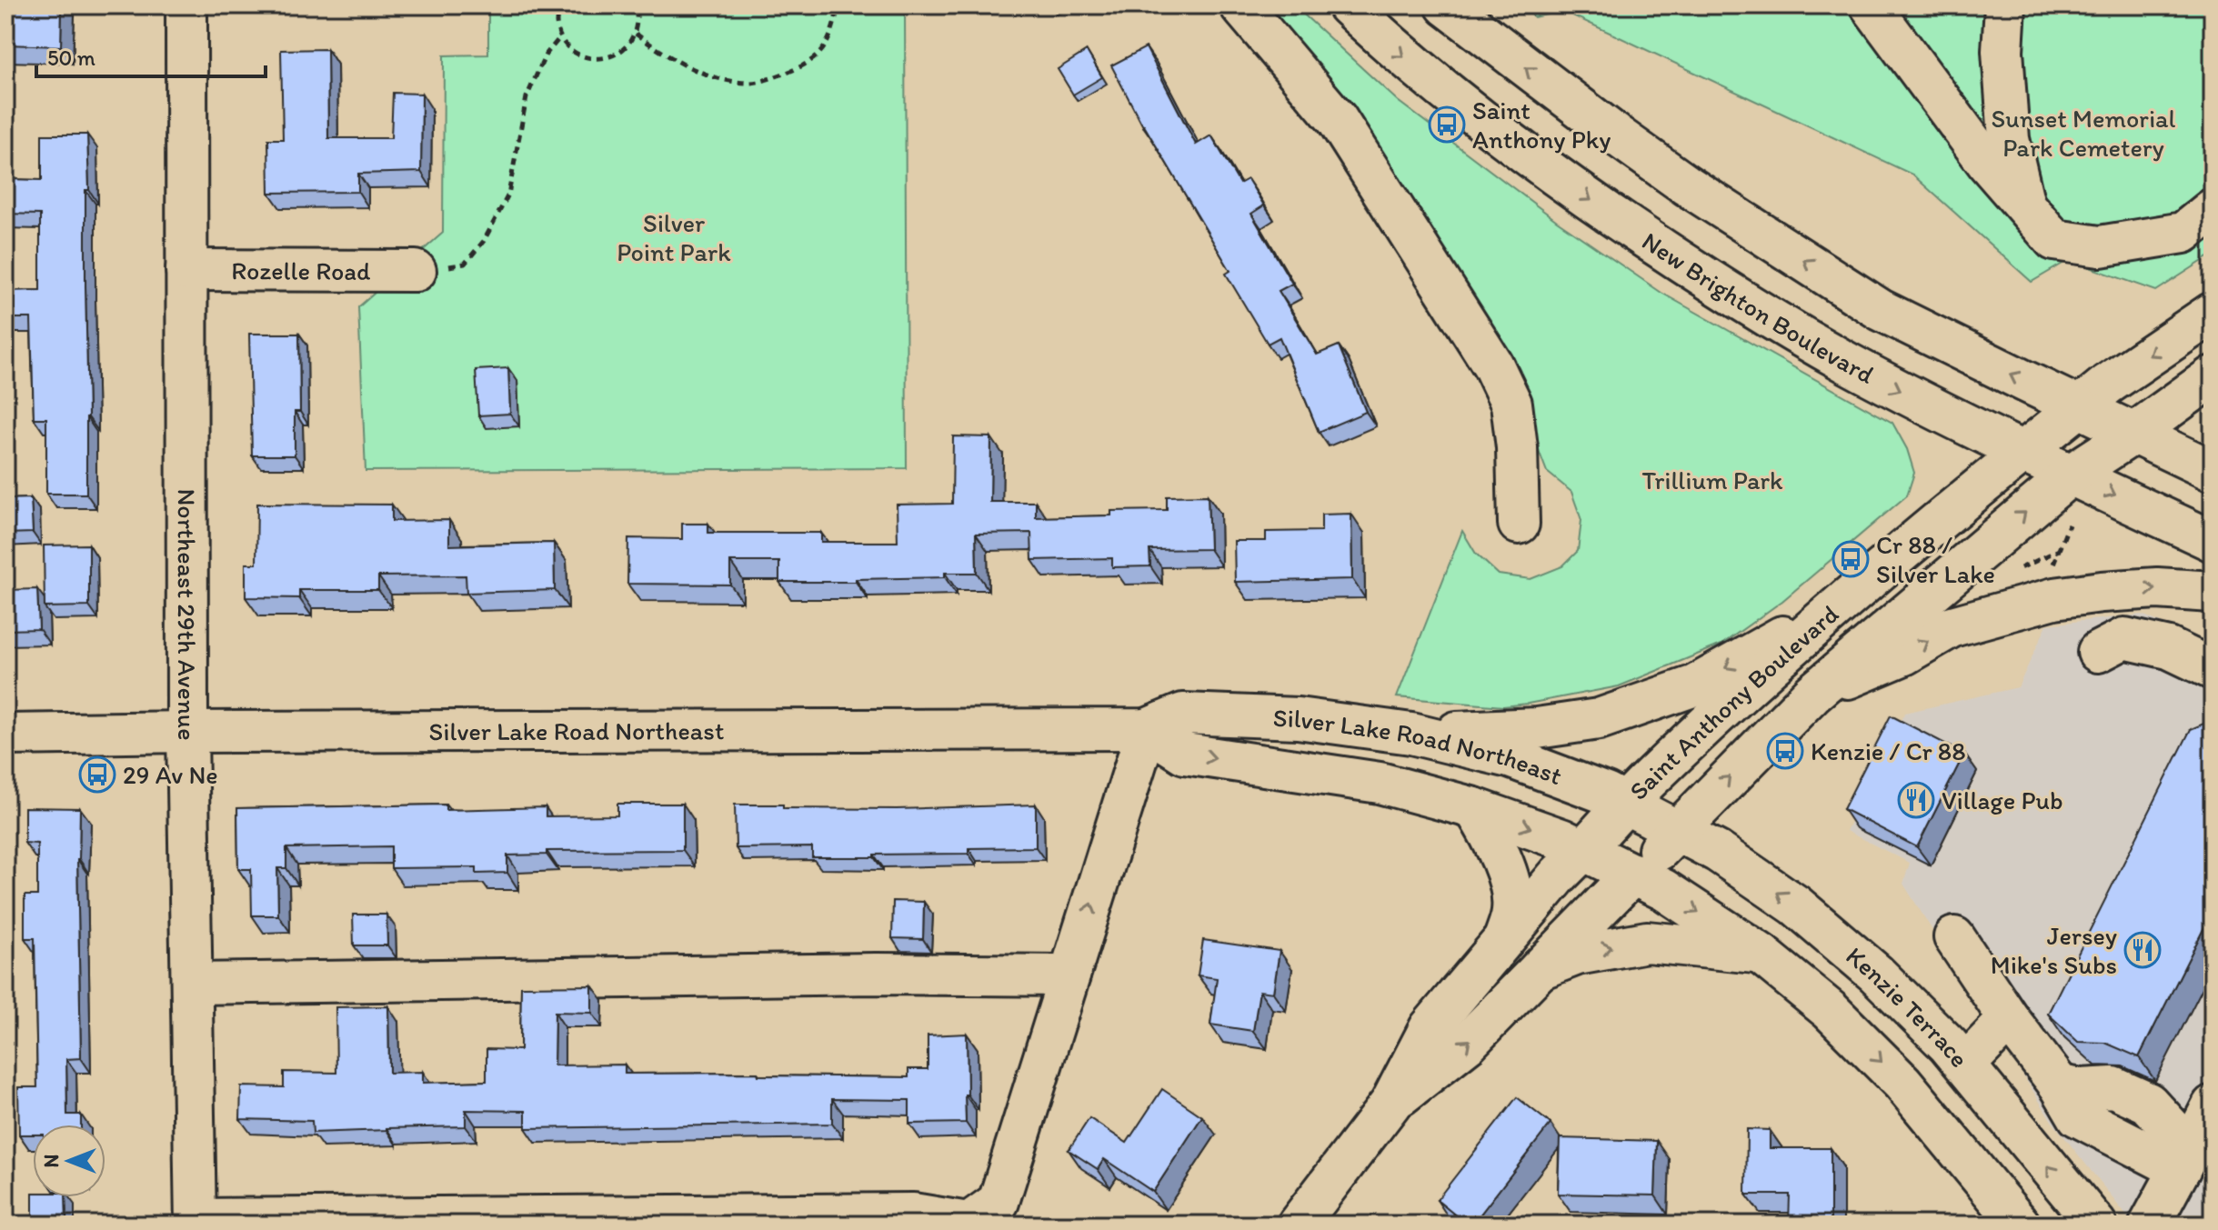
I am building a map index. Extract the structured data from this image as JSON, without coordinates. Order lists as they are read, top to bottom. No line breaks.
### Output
{"streets":{"main road":["Rozelle Road","New Brighton Boulevard","Northeast 29th Avenue","Saint Anthony Boulevard","Silver Lake Road Northeast","Kenzie Terrace"]},"crossings":[["Rozelle Road","Northeast 29th Avenue"],["New Brighton Boulevard","Saint Anthony Boulevard"],["Northeast 29th Avenue","Silver Lake Road Northeast"],["Saint Anthony Boulevard","Silver Lake Road Northeast"],["Saint Anthony Boulevard","Kenzie Terrace"],["Silver Lake Road Northeast","Kenzie Terrace"]],"parks":["Sunset Memorial Park Cemetery","Silver Point Park","Trillium Park"],"places":{"bus stop":["Saint Anthony Pky","Cr 88 / Silver Lake","Kenzie / Cr 88","29 Av Ne"],"restaurant":["Village Pub","Jersey Mike's Subs"]},"scale_bar":"50 m","north":"left"}
